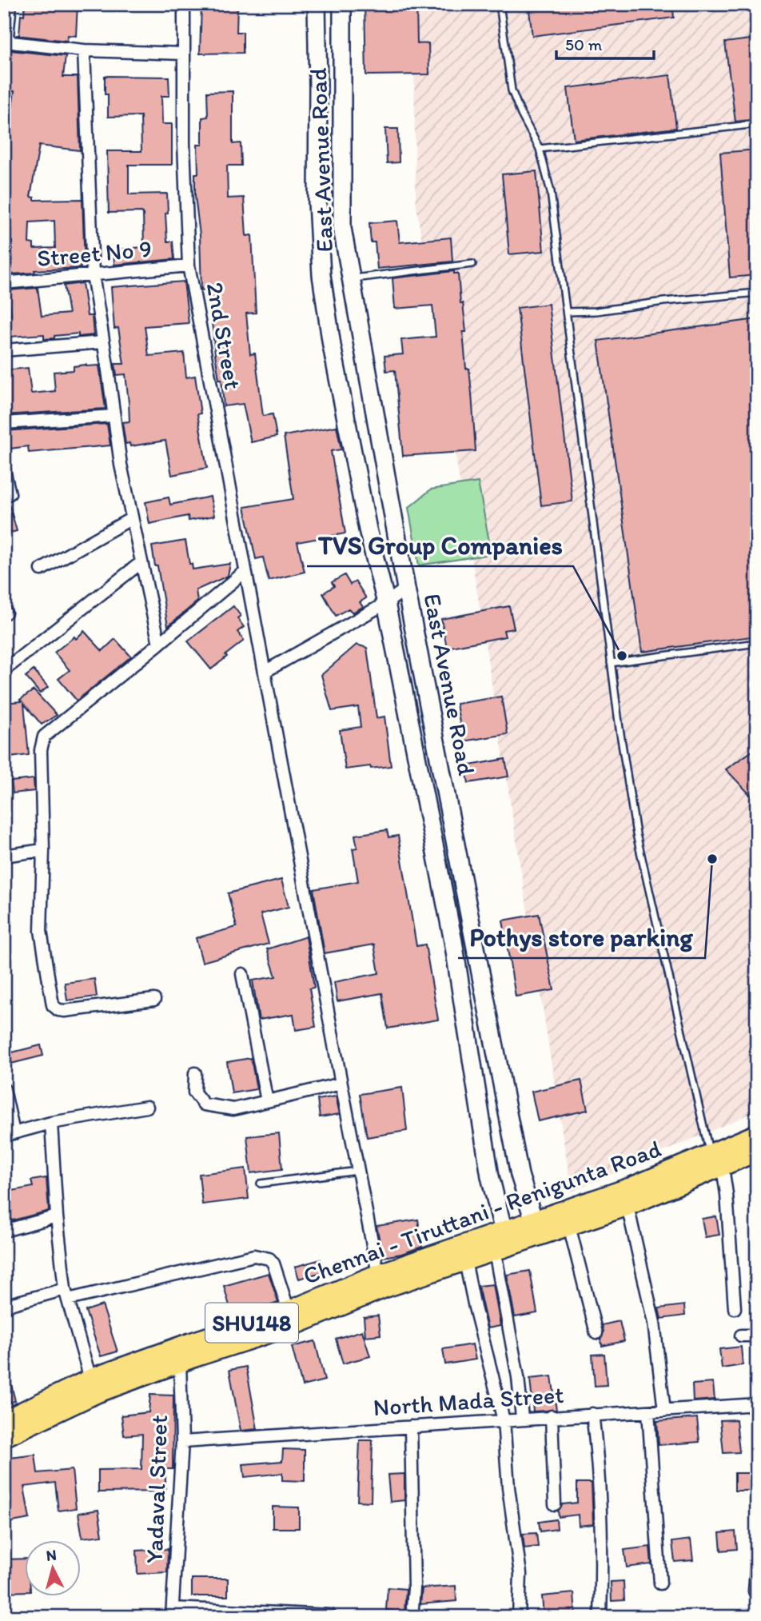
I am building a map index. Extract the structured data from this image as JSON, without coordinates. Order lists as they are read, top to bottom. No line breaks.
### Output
{"streets":{"main road":["East Avenue Road","Chennai - Tiruttani - Renigunta Road","SHU148"],"street":["Street No 9","2nd Street","North Mada Street","Yadaval Street"]},"crossings":[["East Avenue Road","Chennai - Tiruttani - Renigunta Road"],["Street No 9","2nd Street"],["2nd Street","Chennai - Tiruttani - Renigunta Road"],["Chennai - Tiruttani - Renigunta Road","Yadaval Street"],["North Mada Street","Yadaval Street"]],"places":["TVS Group Companies","Pothys store parking"],"scale_bar":"50 m","north":"top"}
